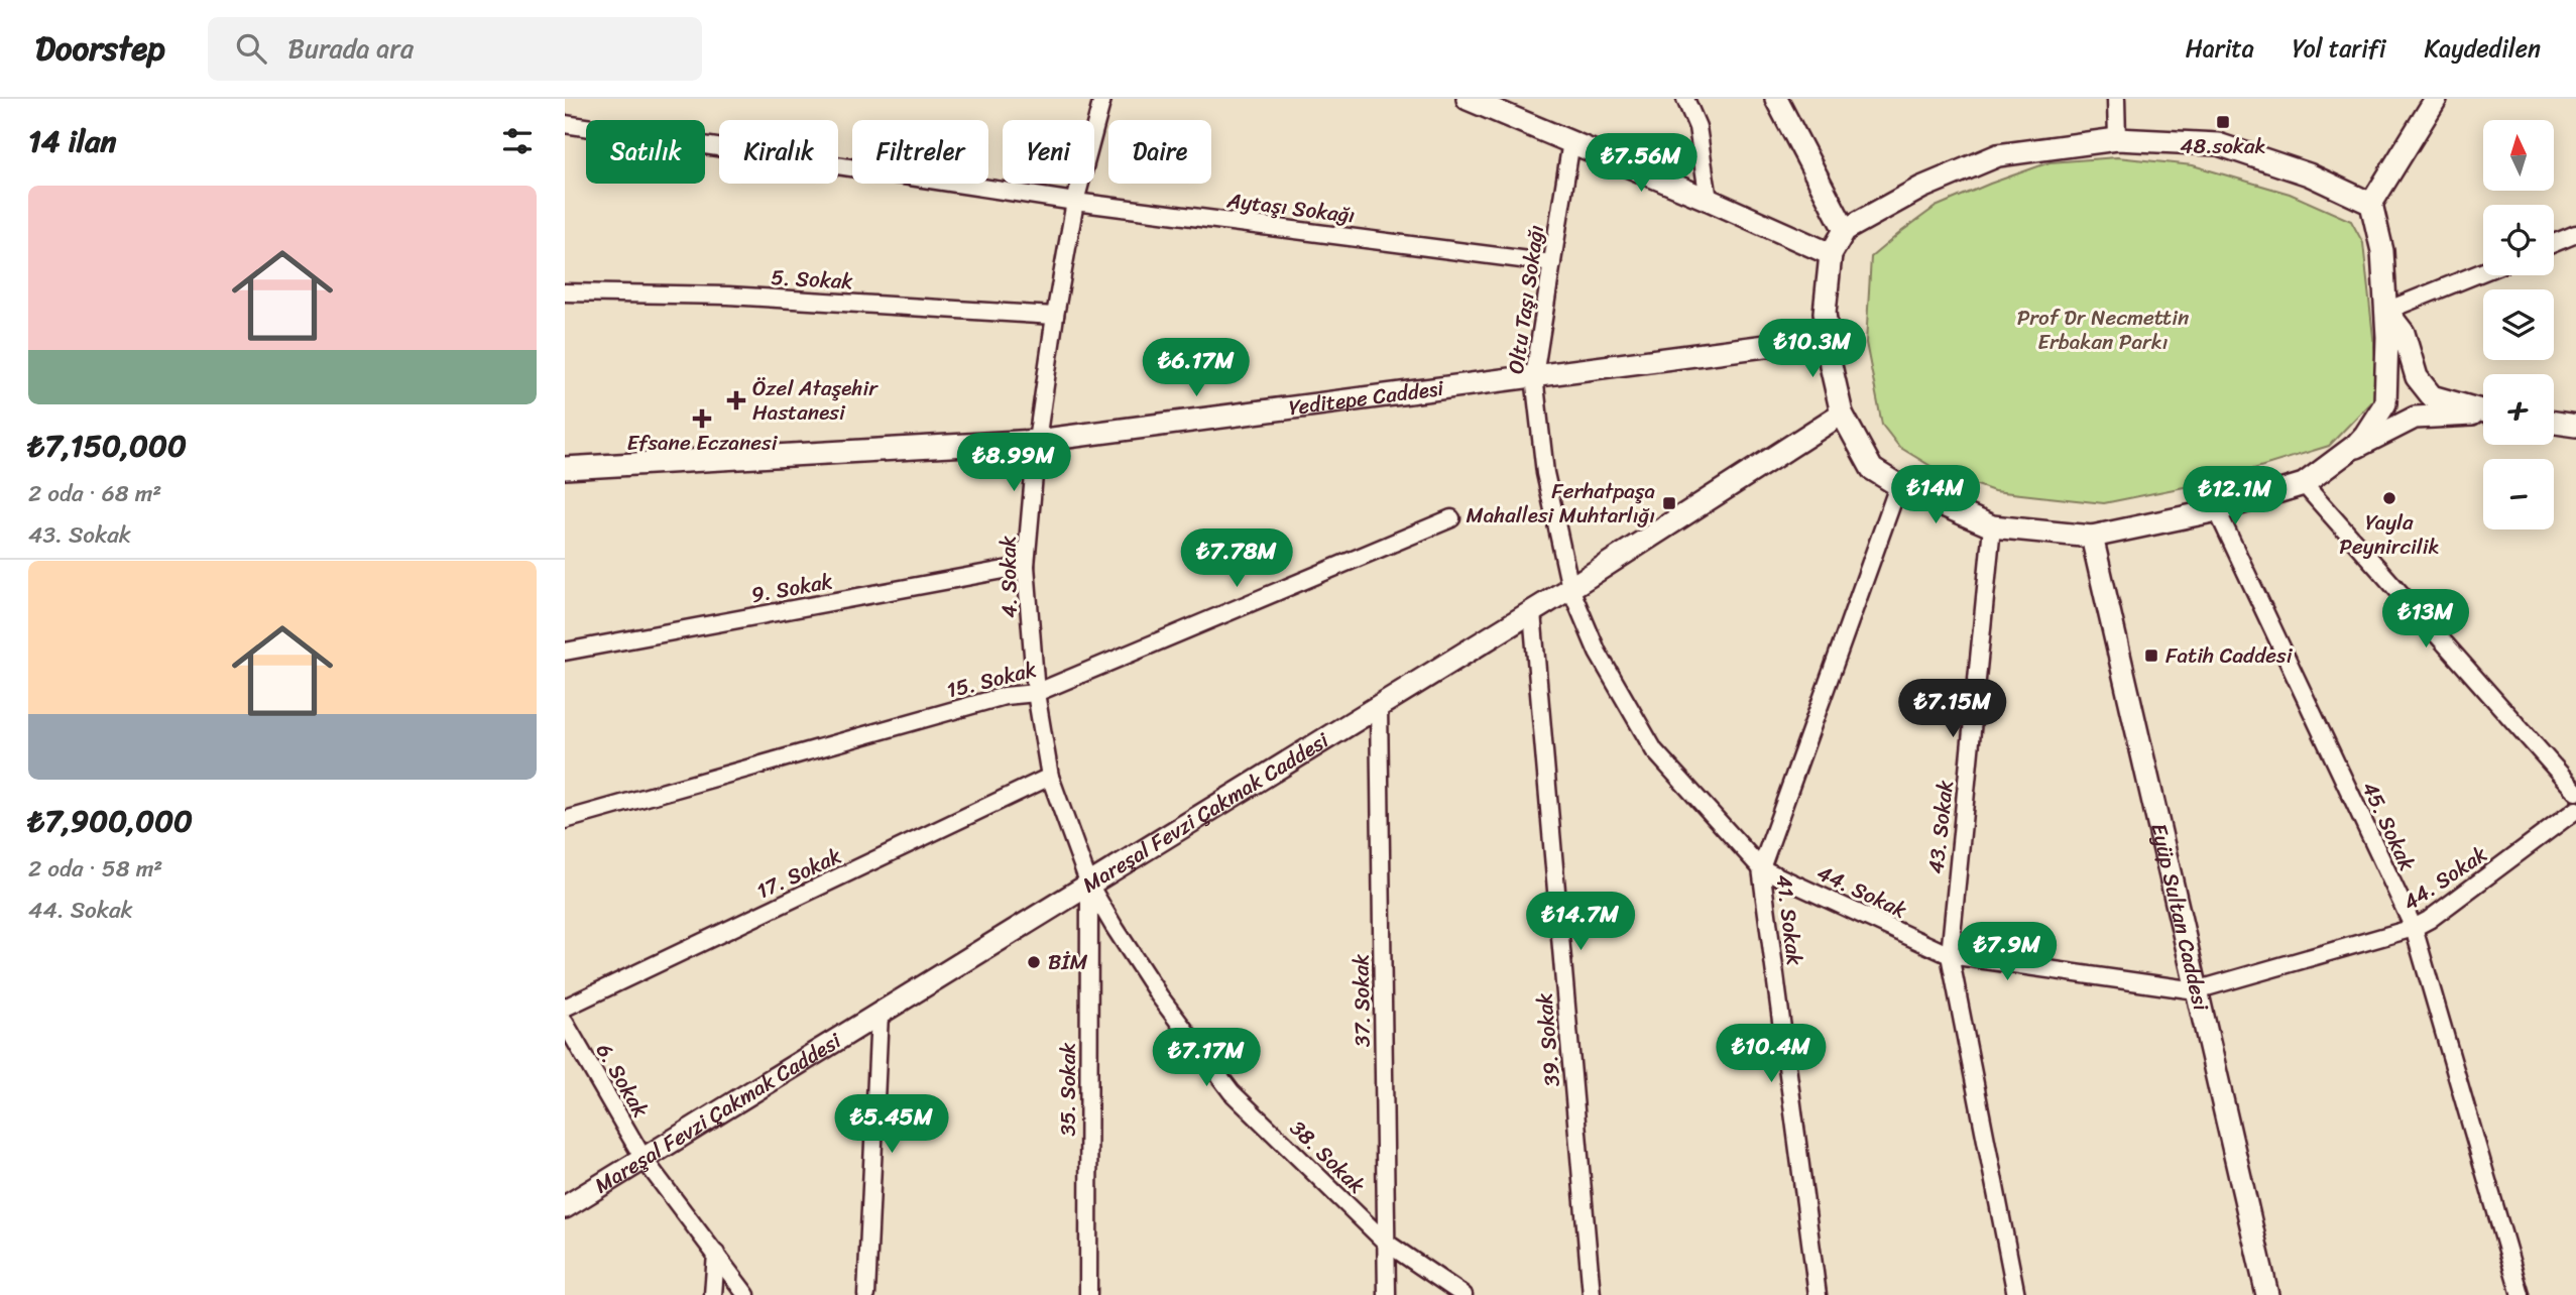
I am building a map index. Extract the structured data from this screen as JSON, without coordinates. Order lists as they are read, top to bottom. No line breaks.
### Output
{"streets":{"street":["Aytaşı Sokağı","5. Sokak","Oltu Taşı Sokağı","Yeditepe Caddesi","4. Sokak","9. Sokak","15. Sokak","Mareşal Fevzi Çakmak Caddesi","45. Sokak","43. Sokak","17. Sokak","44. Sokak","Eyüp Sultan Caddesi","41. Sokak","37. Sokak","39. Sokak","6. Sokak","35. Sokak","38. Sokak"]},"crossings":[["Aytaşı Sokağı","Oltu Taşı Sokağı"],["Aytaşı Sokağı","4. Sokak"],["5. Sokak","4. Sokak"],["Oltu Taşı Sokağı","Yeditepe Caddesi"],["Oltu Taşı Sokağı","Mareşal Fevzi Çakmak Caddesi"],["Oltu Taşı Sokağı","44. Sokak"],["Yeditepe Caddesi","4. Sokak"],["4. Sokak","9. Sokak"],["4. Sokak","15. Sokak"],["4. Sokak","Mareşal Fevzi Çakmak Caddesi"],["4. Sokak","17. Sokak"],["4. Sokak","35. Sokak"],["4. Sokak","38. Sokak"],["Mareşal Fevzi Çakmak Caddesi","44. Sokak"],["Mareşal Fevzi Çakmak Caddesi","37. Sokak"],["Mareşal Fevzi Çakmak Caddesi","39. Sokak"],["Mareşal Fevzi Çakmak Caddesi","6. Sokak"],["Mareşal Fevzi Çakmak Caddesi","35. Sokak"],["Mareşal Fevzi Çakmak Caddesi","38. Sokak"],["45. Sokak","44. Sokak"],["43. Sokak","44. Sokak"],["44. Sokak","Eyüp Sultan Caddesi"],["44. Sokak","41. Sokak"],["37. Sokak","38. Sokak"],["35. Sokak","38. Sokak"]],"parks":["Prof Dr Necmettin Erbakan Parkı"],"places":{"transit":["48.sokak","Ferhatpaşa Mahallesi Muhtarlığı","Fatih Caddesi"],"health":["Özel Ataşehir Hastanesi","Efsane Eczanesi"],"other":["Yayla Peynircilik","BİM"]},"north":"top","page":{"header":"Doorstep","search":"Burada ara","nav":["Harita","Yol tarifi","Kaydedilen"],"heading":"14 ilan","map_buttons":["+","−"],"chip":["Satılık","Kiralık","Filtreler","Yeni","Daire"],"price":["₺7.56M","₺10.3M","₺6.17M","₺8.99M","₺14M","₺12.1M","₺7.78M","₺13M","₺7.15M","₺14.7M","₺7.9M","₺10.4M","₺7.17M","₺5.45M"],"list":[{"name":"₺7,150,000","note":"2 oda · 68 m² · 43. Sokak"},{"name":"₺7,900,000","note":"2 oda · 58 m² · 44. Sokak"}]}}
